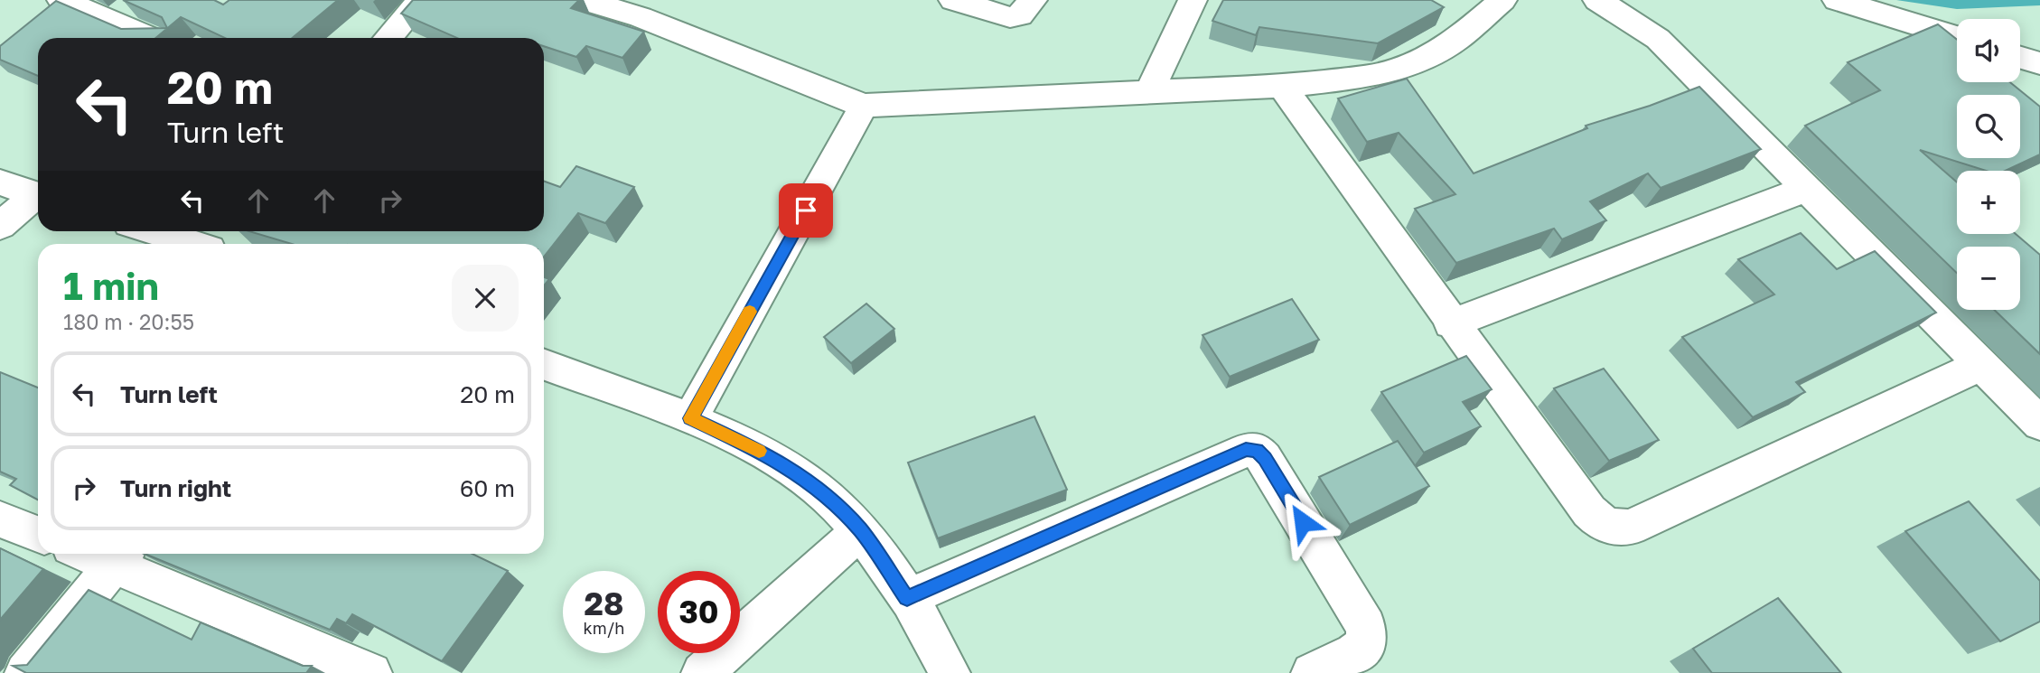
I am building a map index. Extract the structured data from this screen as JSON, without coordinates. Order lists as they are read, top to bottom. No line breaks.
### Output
{"page":{"map_buttons":["+","−"],"turn":["20 m","Turn left"],"heading":["1 min","180 m · 20:55"],"list":[{"name":"Turn left","value":"20 m"},{"name":"Turn right","value":"60 m"}],"speed":"28 km/h","limit":"30"}}
